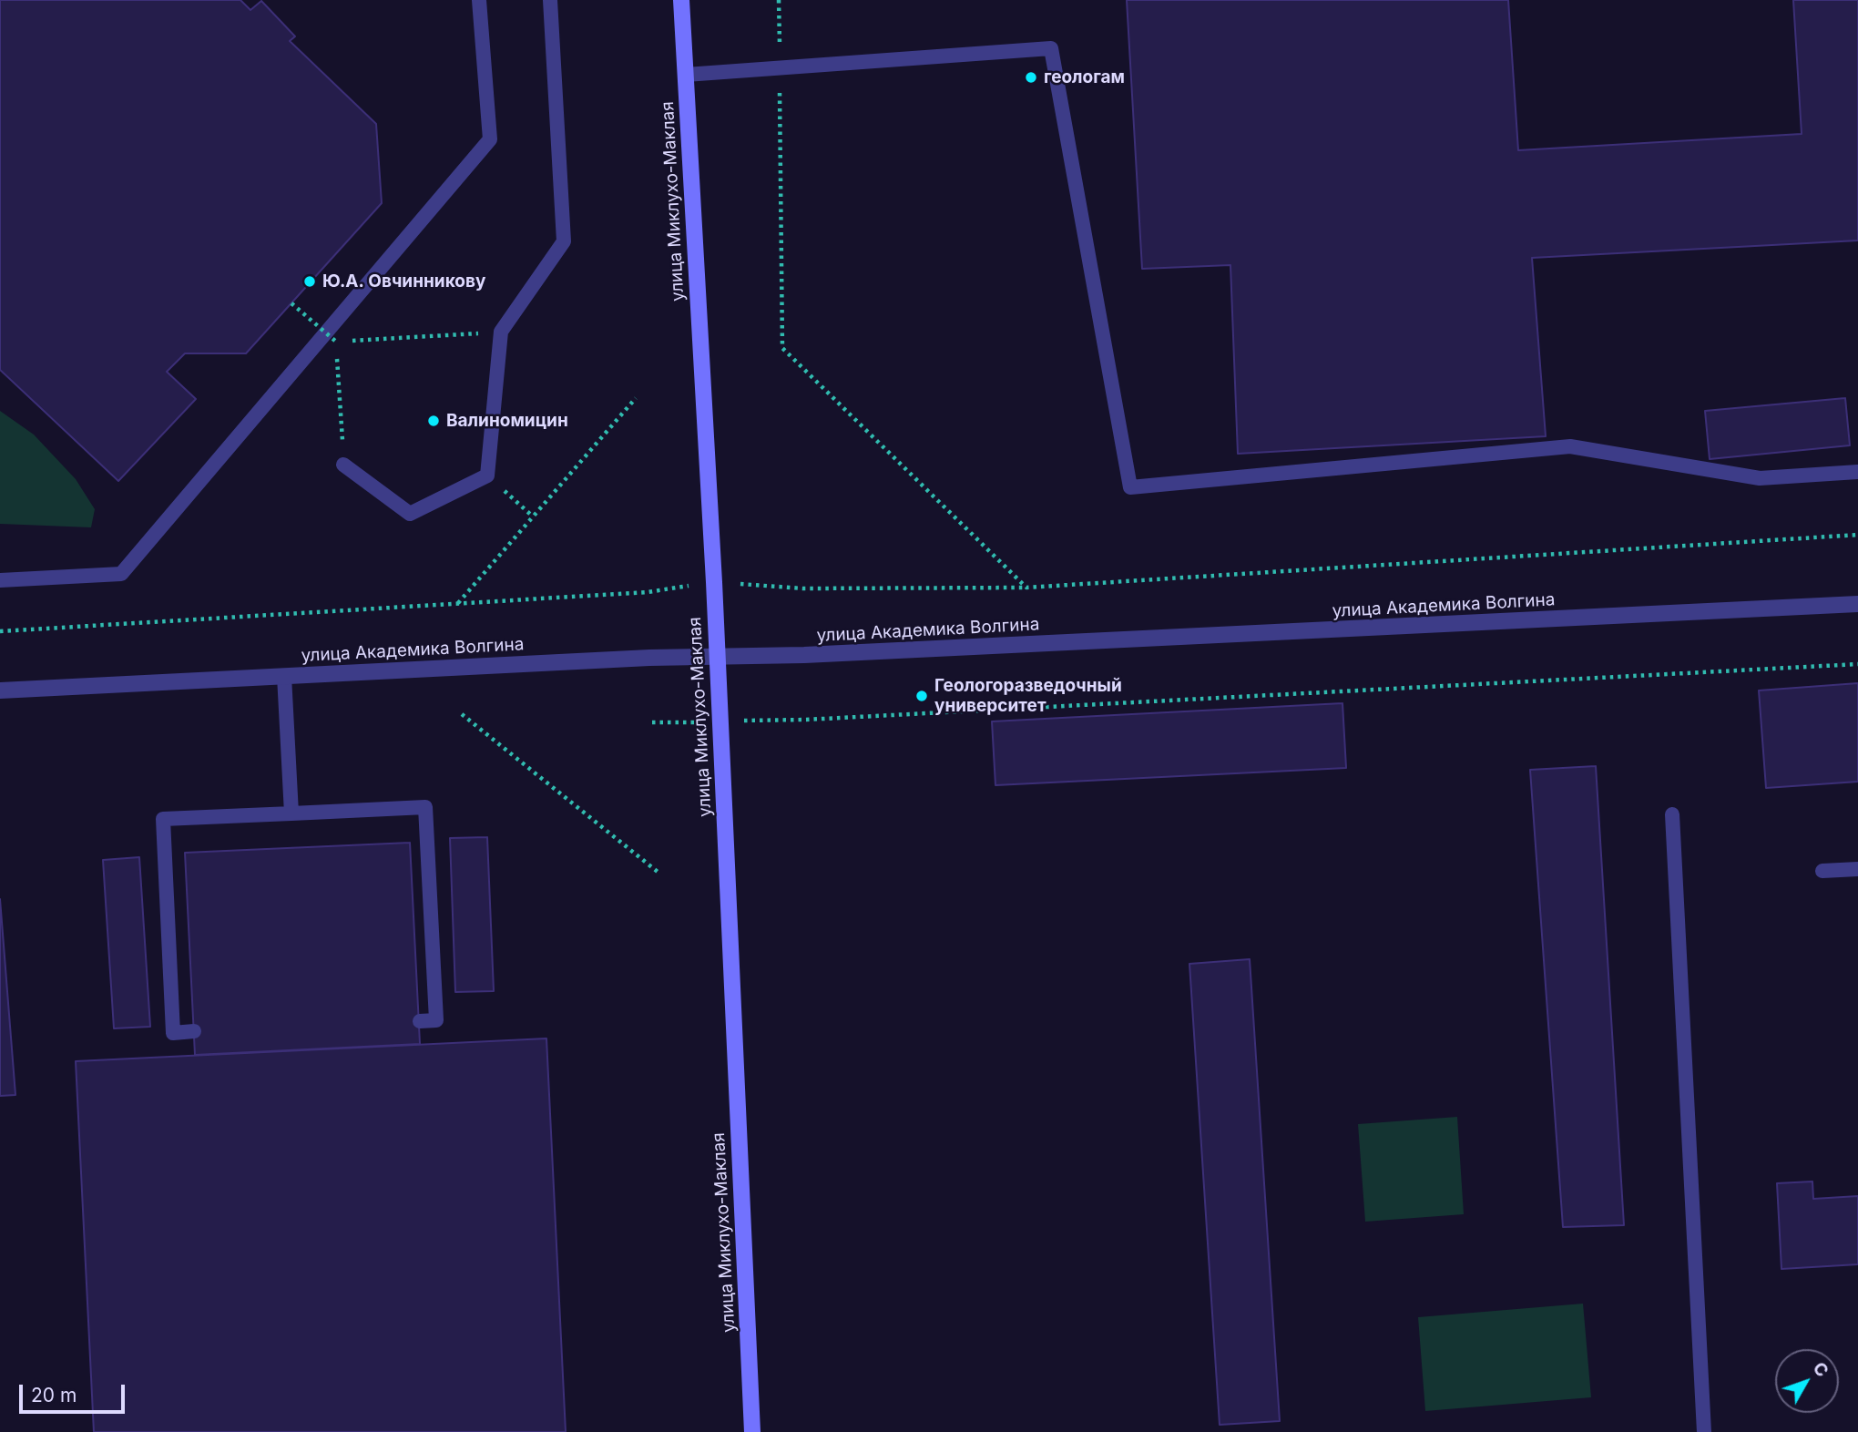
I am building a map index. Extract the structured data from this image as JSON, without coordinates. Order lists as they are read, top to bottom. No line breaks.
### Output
{"streets":{"main road":["улица Миклухо-Маклая"],"street":["улица Академика Волгина"]},"crossings":[["улица Миклухо-Маклая","улица Академика Волгина"]],"places":["геологам","Ю.А. Овчинникову","Валиномицин","Геологоразведочный университет"],"scale_bar":"20 m","north":"top right"}
